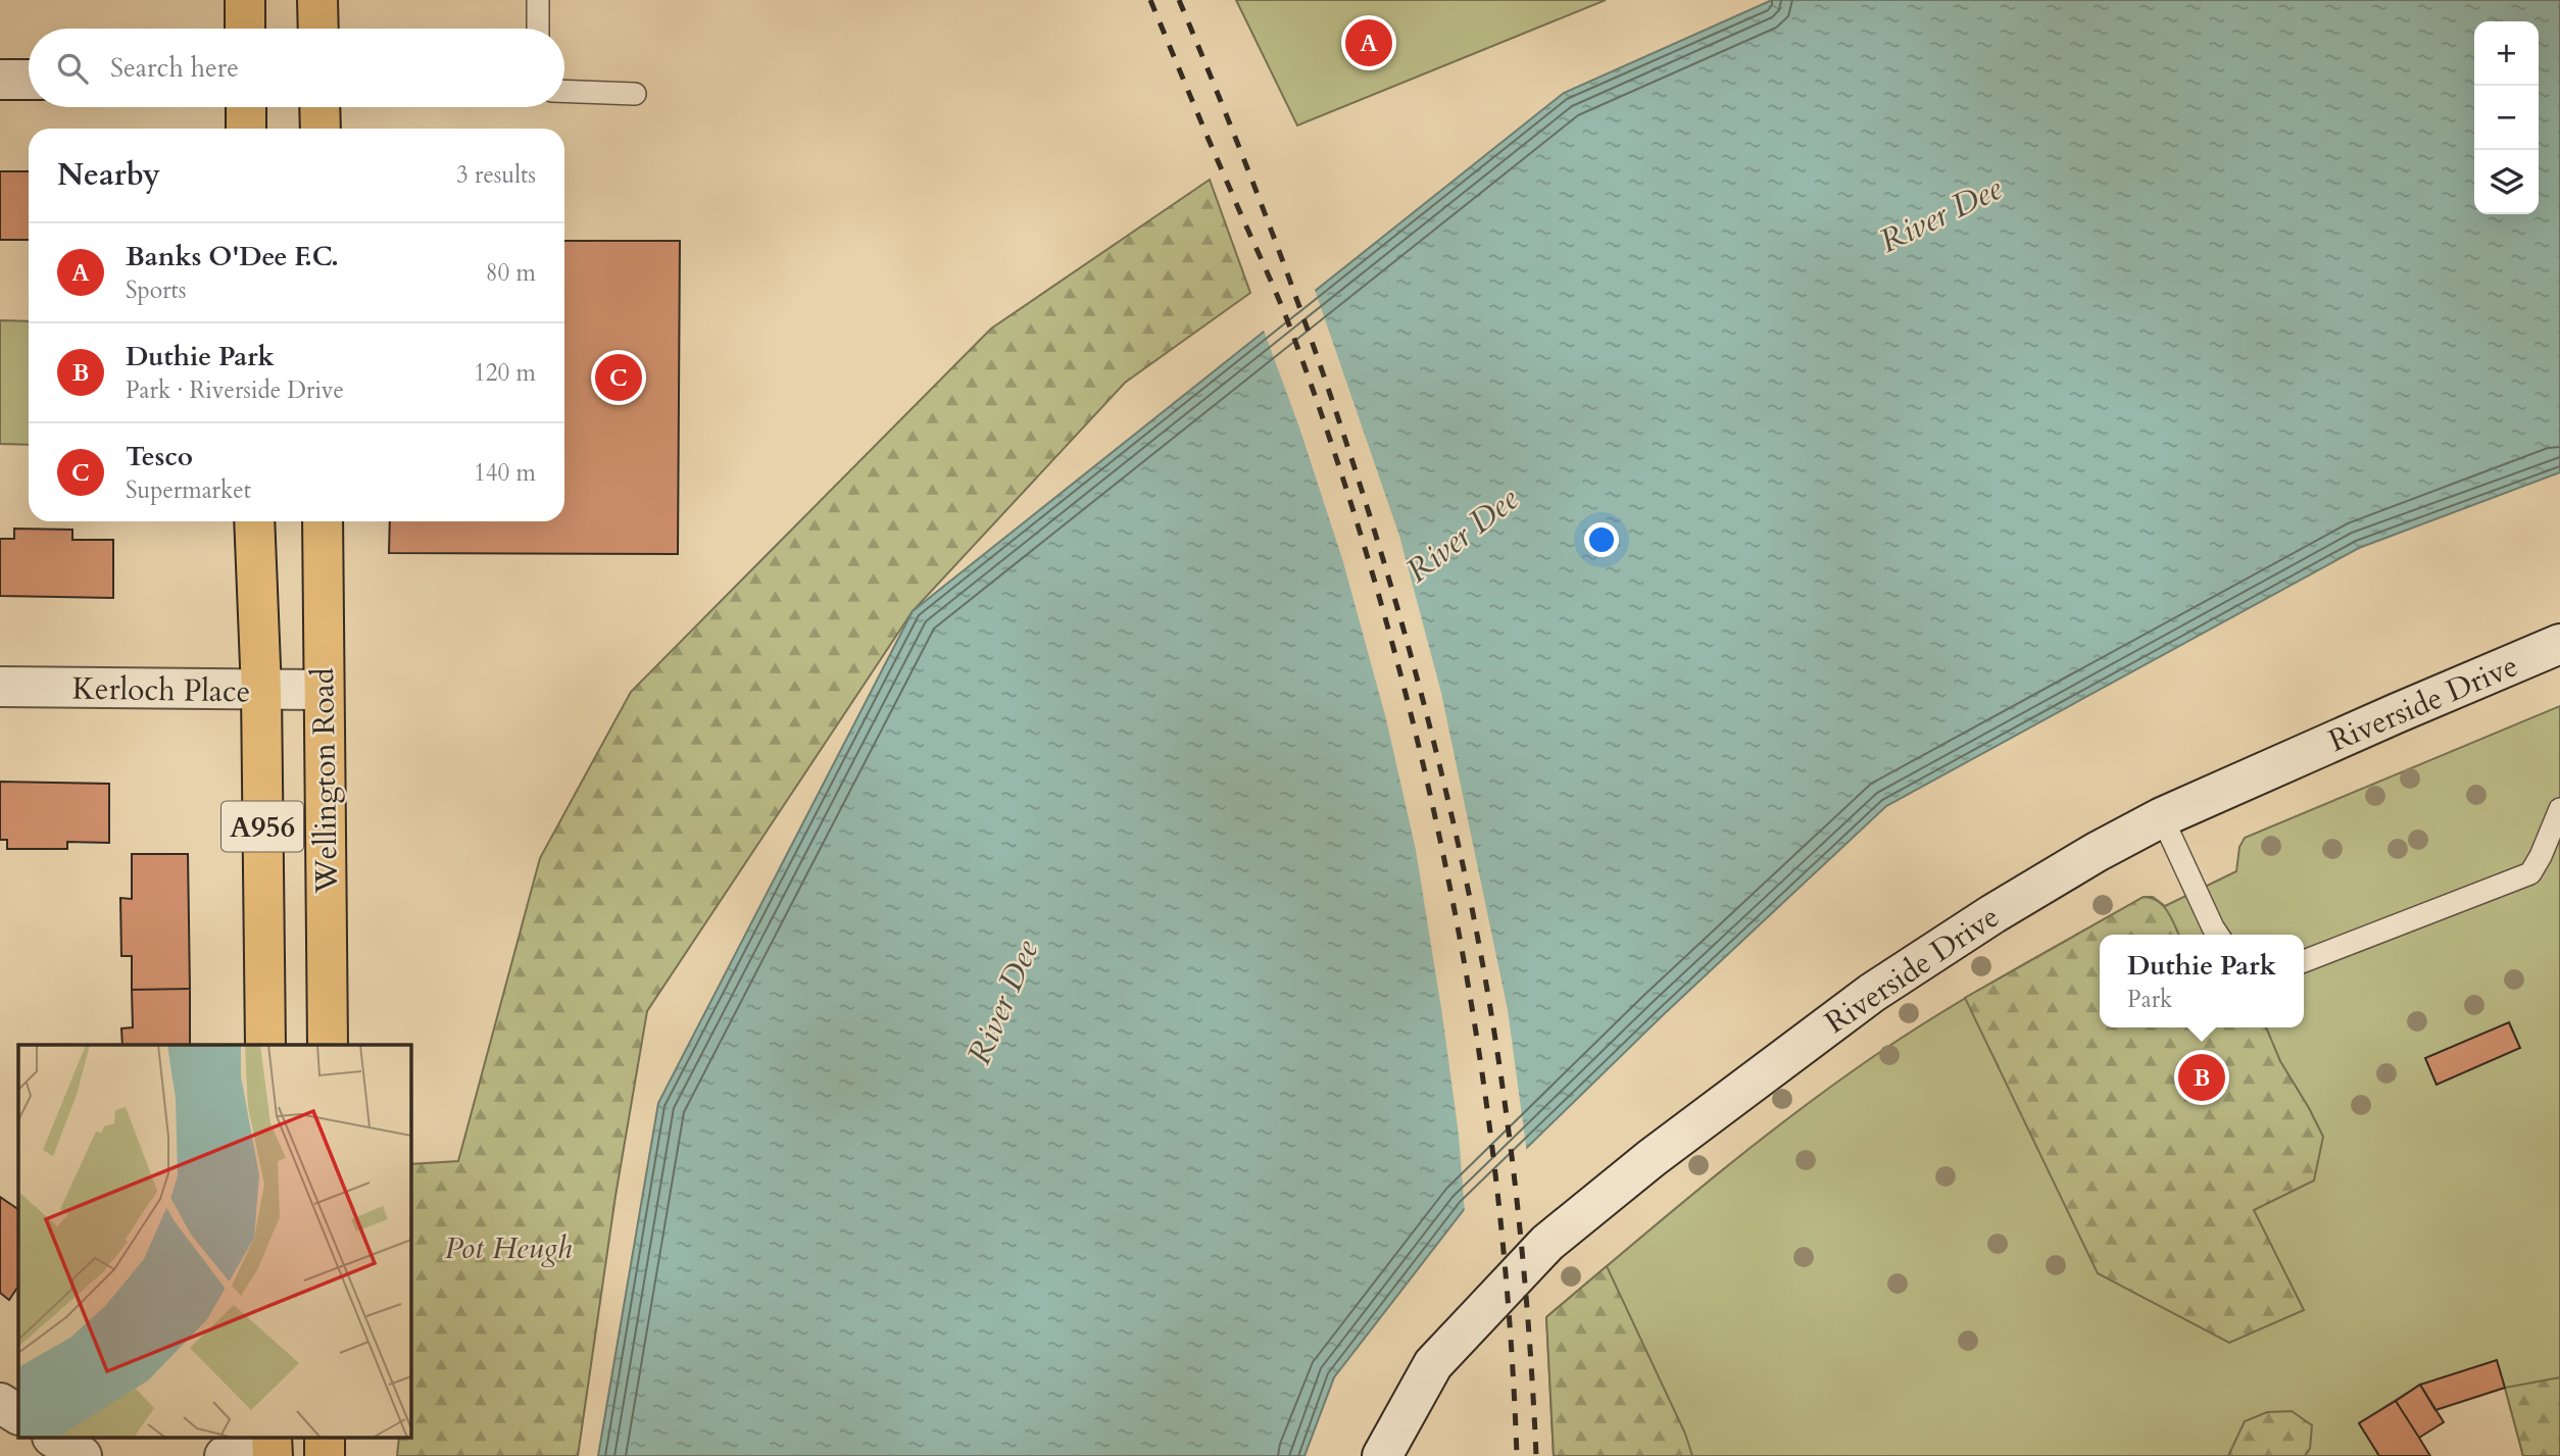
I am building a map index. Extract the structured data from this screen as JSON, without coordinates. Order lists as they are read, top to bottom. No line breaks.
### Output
{"streets":{"main road":["Wellington Road","A956"],"street":["Kerloch Place","Riverside Drive"]},"crossings":[["Kerloch Place","Wellington Road"]],"water":["River Dee"],"parks":["Pot Heugh"],"page":{"pins":["A","C","B"],"map_buttons":["+","−"],"search":"Search here","heading":["Nearby","3 results"],"list":[{"mark":"A","name":"Banks O'Dee F.C.","note":"Sports","value":"80 m"},{"mark":"B","name":"Duthie Park","note":"Park · Riverside Drive","value":"120 m"},{"mark":"C","name":"Tesco","note":"Supermarket","value":"140 m"}],"popup":["Duthie Park","Park"]}}
